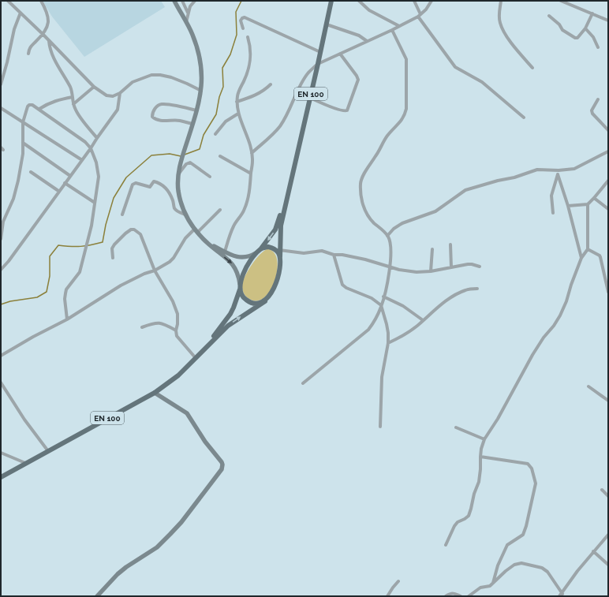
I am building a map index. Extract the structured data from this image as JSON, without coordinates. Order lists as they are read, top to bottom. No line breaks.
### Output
{"streets":{"main road":["EN 100"]}}
